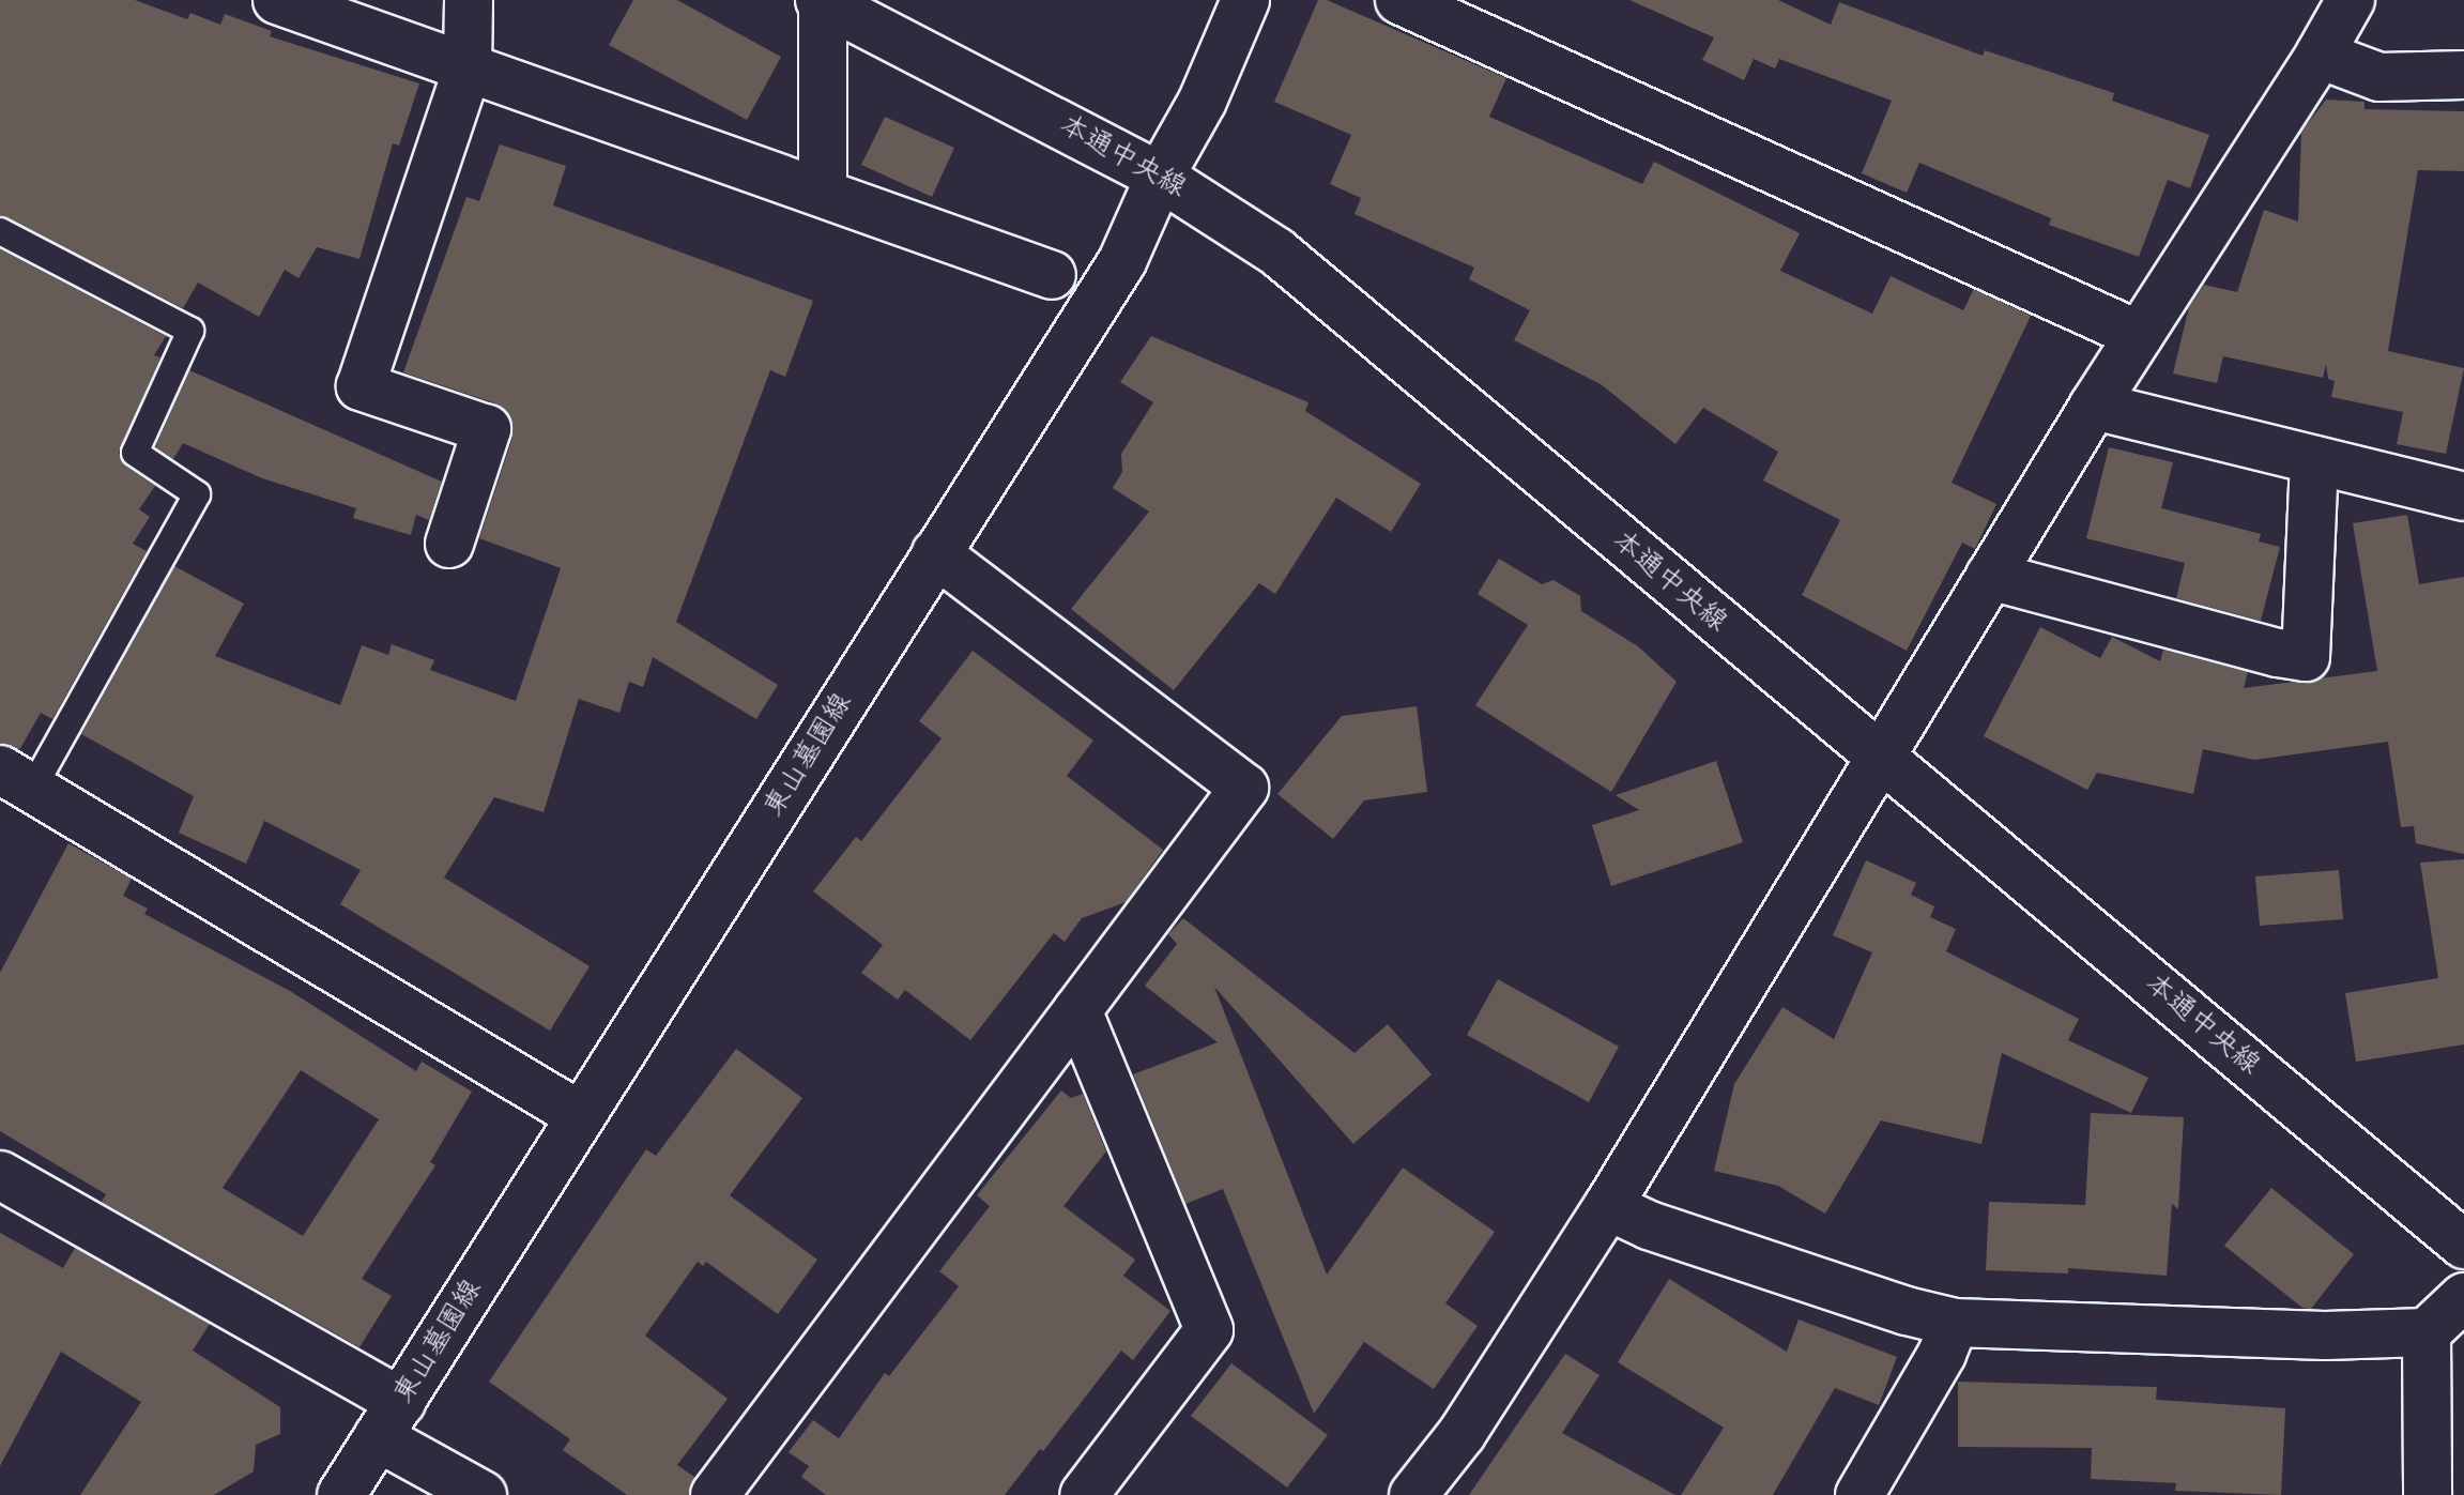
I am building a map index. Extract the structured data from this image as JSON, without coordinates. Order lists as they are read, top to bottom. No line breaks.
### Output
{"streets":{"street":["本通中央線","東山墓園線"]},"crossings":[["本通中央線","東山墓園線"]]}
